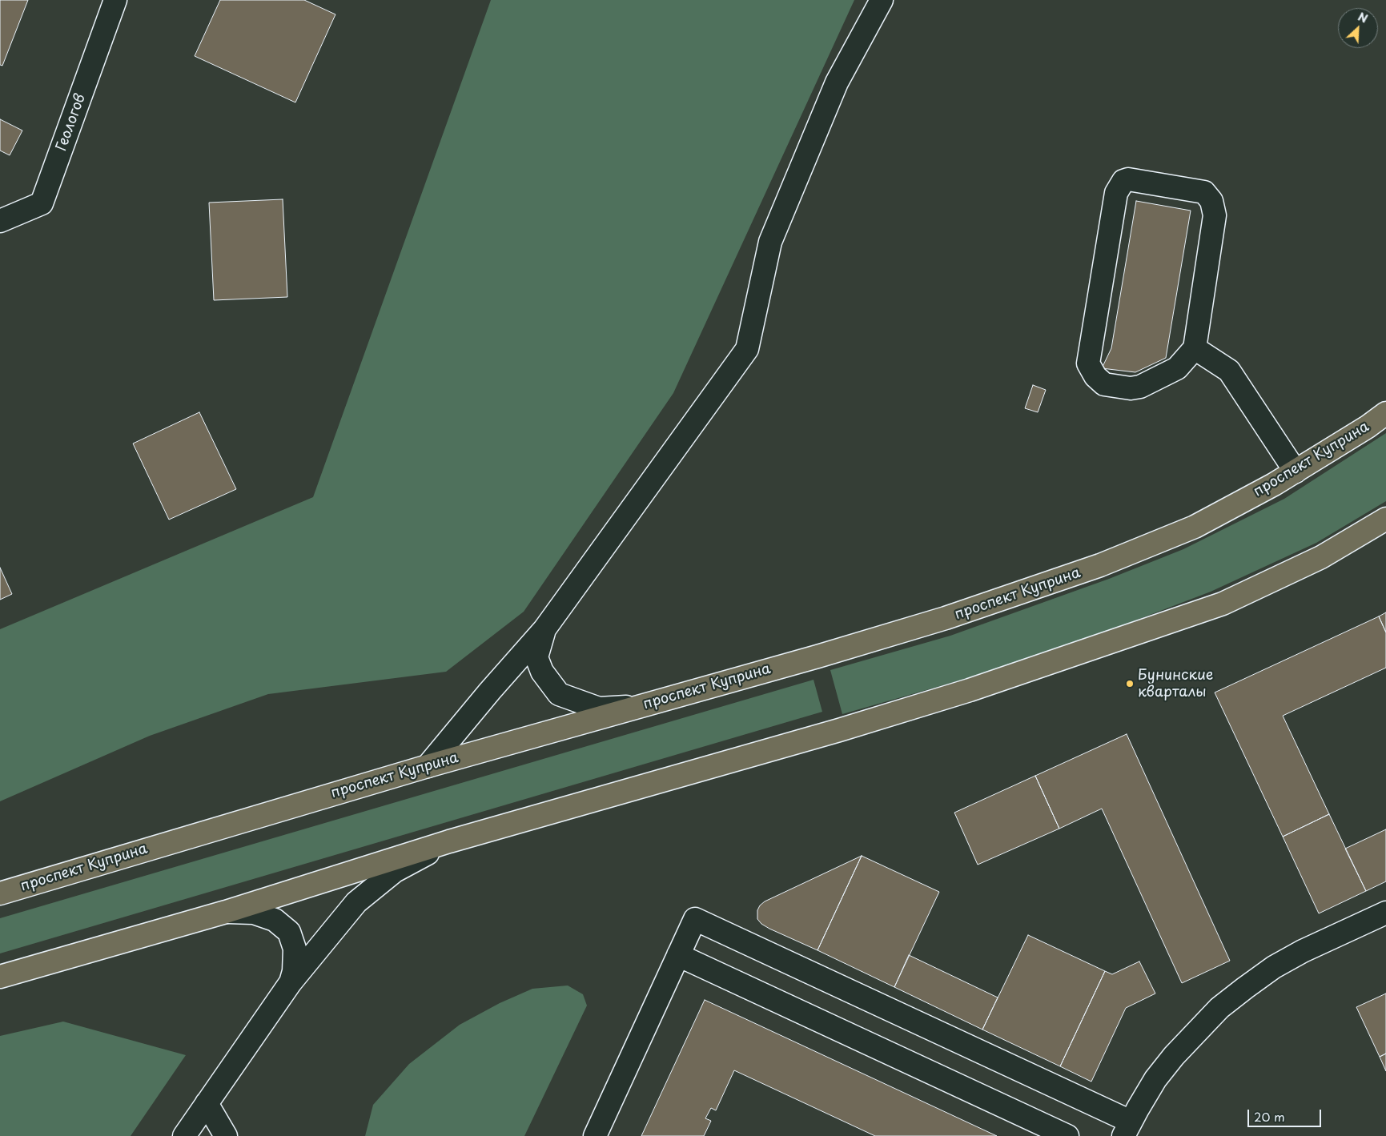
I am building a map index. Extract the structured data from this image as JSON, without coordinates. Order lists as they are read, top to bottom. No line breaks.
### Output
{"streets":{"main road":["проспект Куприна"],"street":["Геологов"]},"places":["Бунинские кварталы"],"scale_bar":"20 m","north":"top right"}
